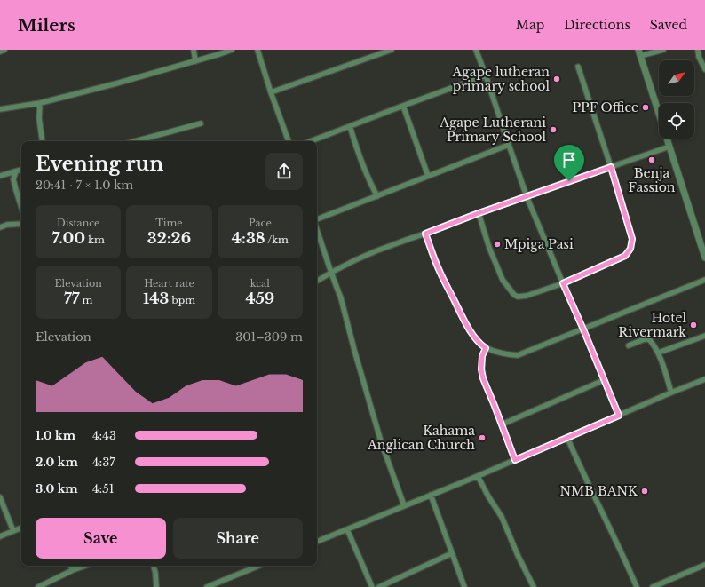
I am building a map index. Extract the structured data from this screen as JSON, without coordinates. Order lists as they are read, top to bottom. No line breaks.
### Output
{"places":["Agape lutheran primary school","PPF Office","Agape Lutherani Primary School","Benja Fassion","Mpiga Pasi","Hotel Rivermark","Kahama Anglican Church","NMB BANK"],"north":"top right","page":{"header":"Milers","nav":["Map","Directions","Saved"],"heading":["Evening run","20:41 · 7 × 1.0 km"],"stats":[["Distance","7.00 km"],["Time","32:26"],["Pace","4:38 /km"],["Elevation","77 m"],["Heart rate","143 bpm"],["kcal","459"]],"chart":["Elevation","301–309 m"],"list":[{"name":"1.0 km","note":"4:43"},{"name":"2.0 km","note":"4:37"},{"name":"3.0 km","note":"4:51"}],"buttons":["Save","Share"]}}
